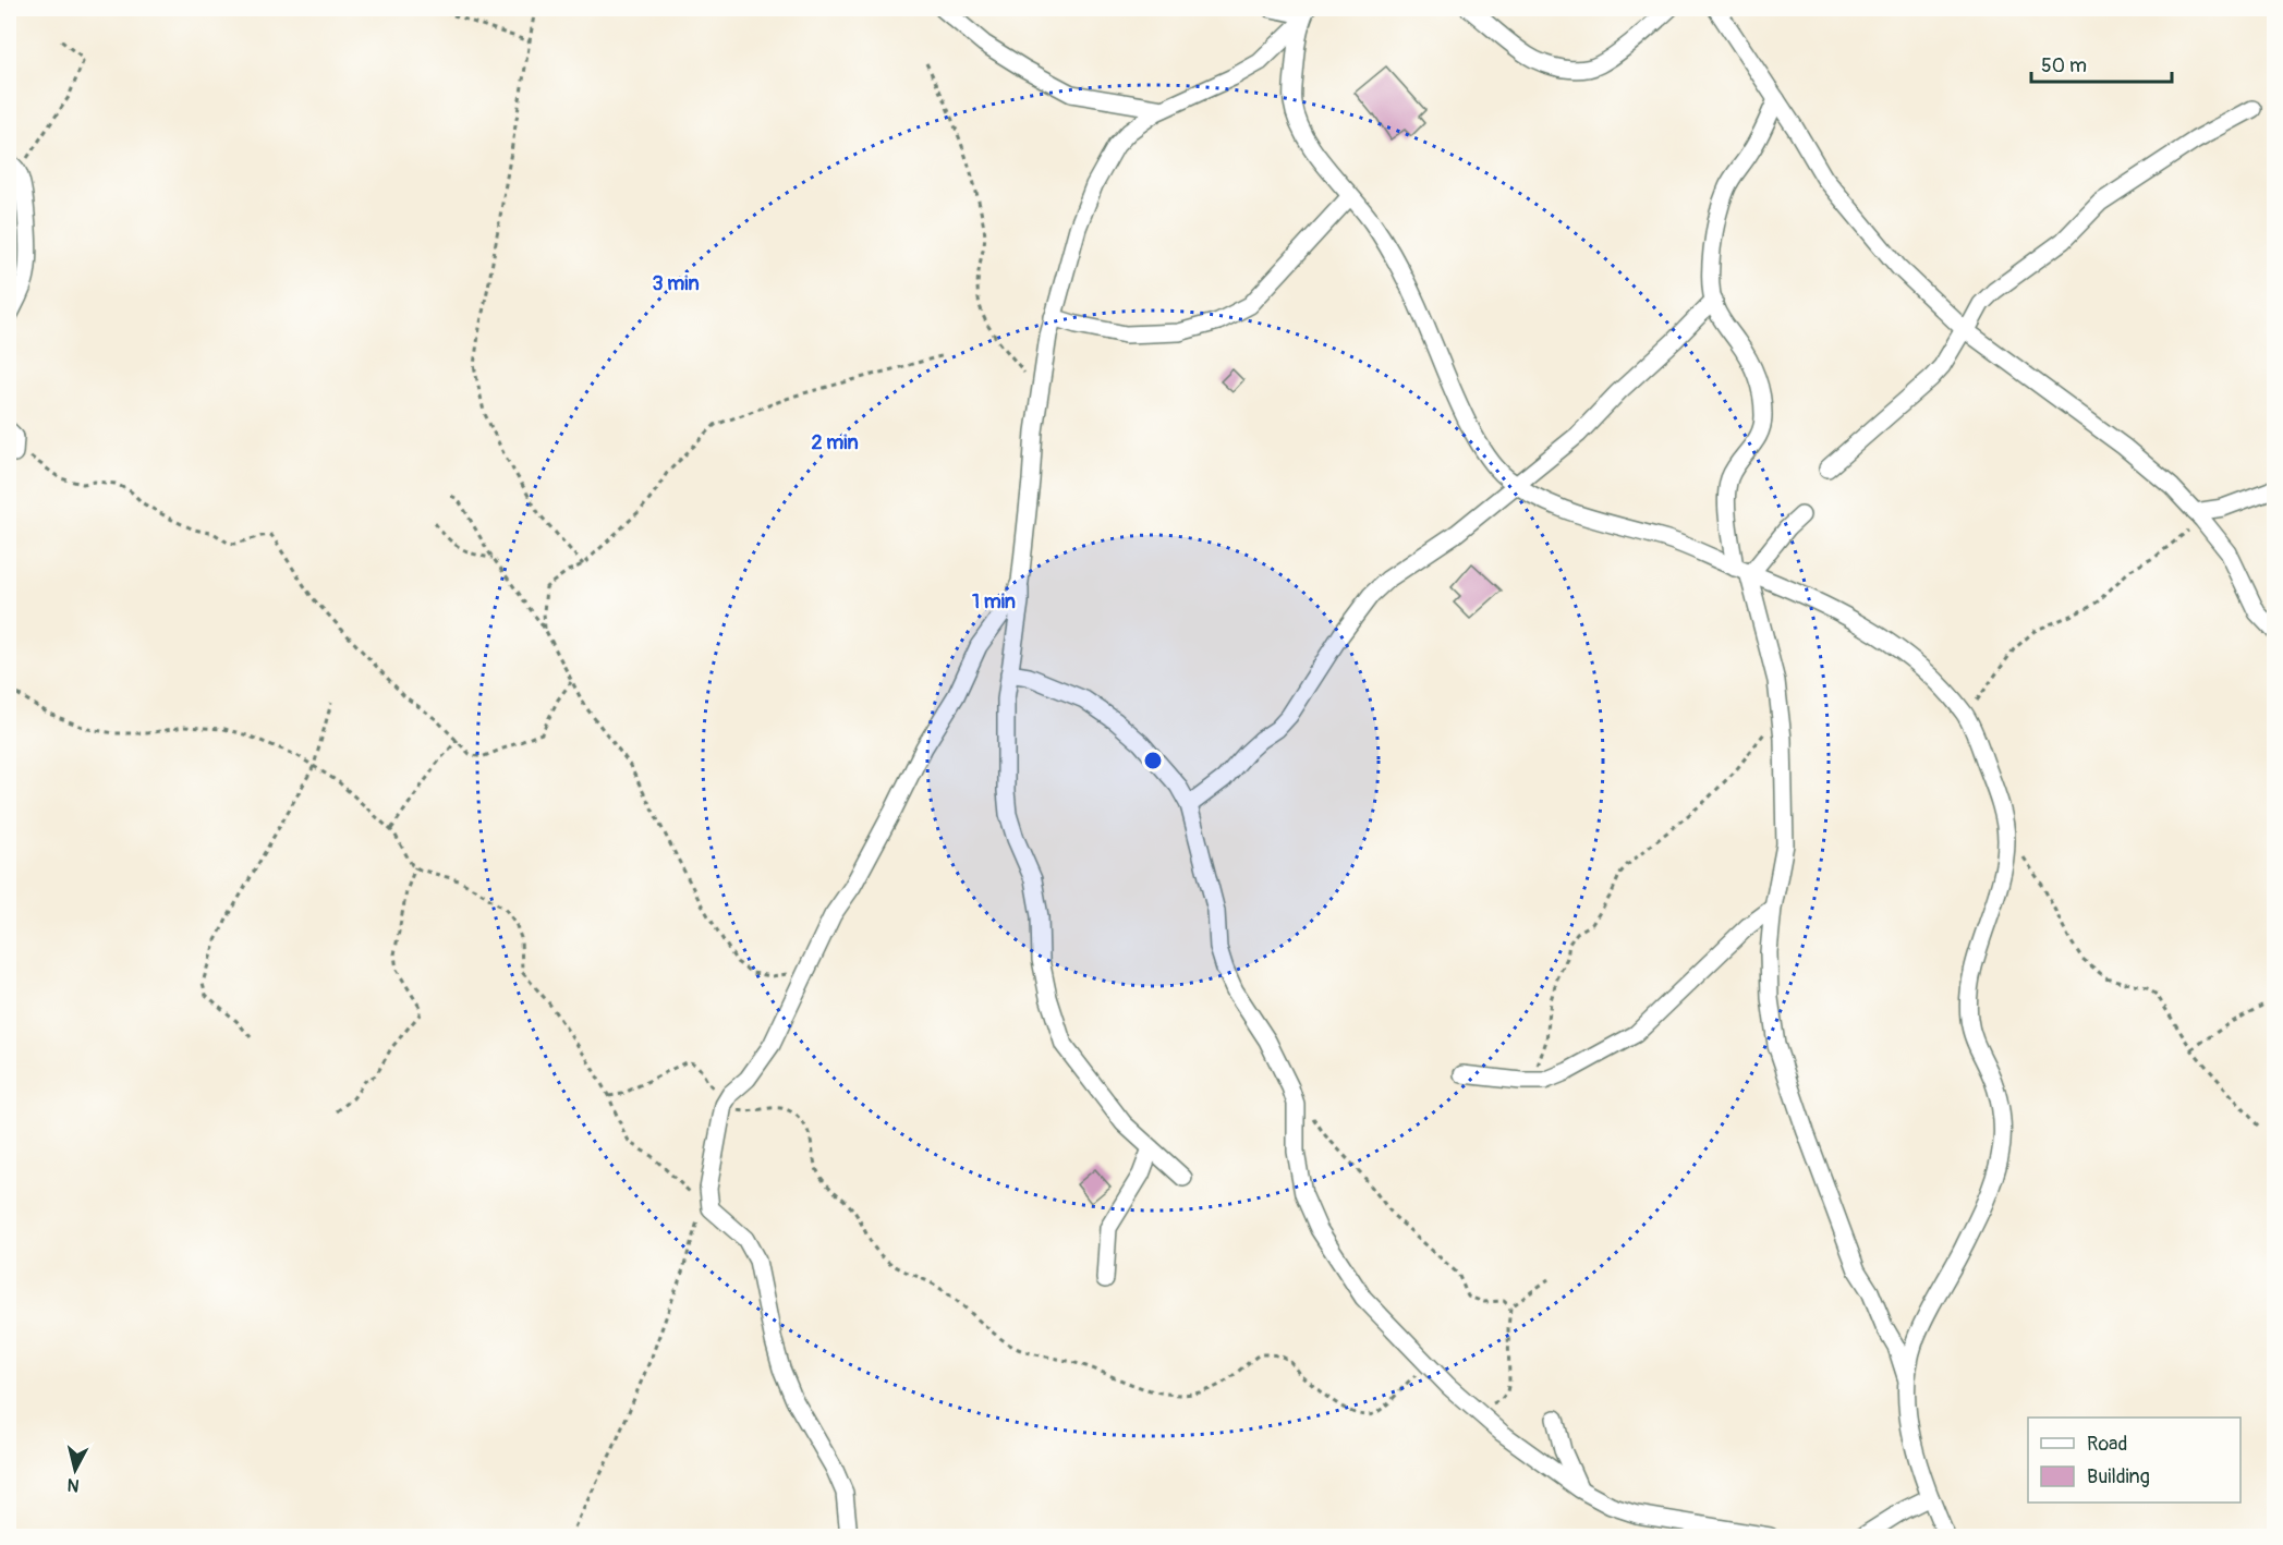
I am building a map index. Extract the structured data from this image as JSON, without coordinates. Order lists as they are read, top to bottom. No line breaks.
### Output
{"legend":["Road","Building"],"scale_bar":"50 m","north":"bottom","rings":["3 min","2 min","1 min"]}
